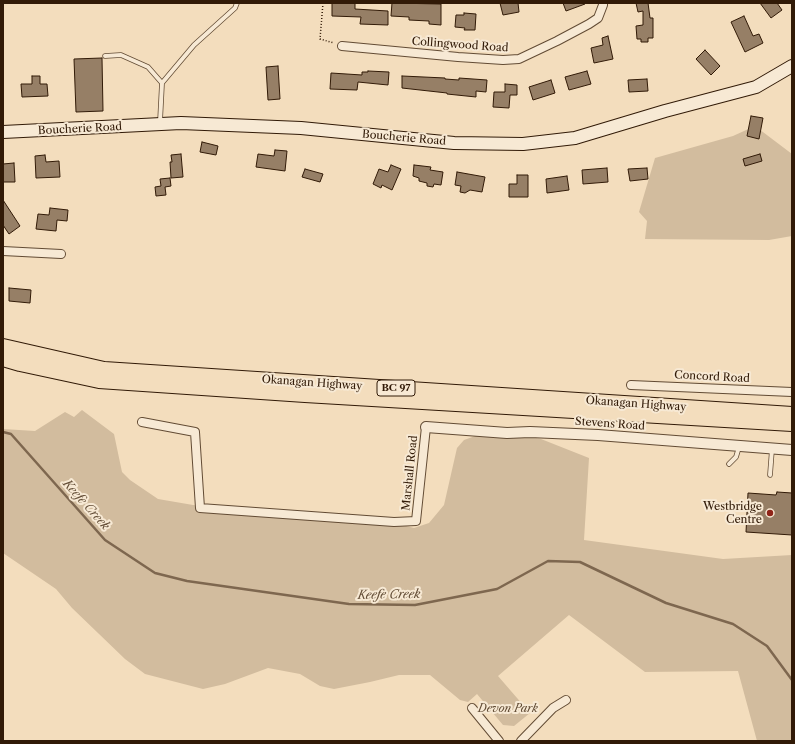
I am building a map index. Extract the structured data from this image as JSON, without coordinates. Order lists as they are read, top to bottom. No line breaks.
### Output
{"streets":{"highway":["Okanagan Highway","BC 97"],"main road":["Boucherie Road"],"street":["Collingwood Road","Concord Road","Stevens Road","Marshall Road"]},"crossings":[["Stevens Road","Marshall Road"]],"water":["Keefe Creek"],"parks":["Devon Park"],"places":["Westbridge Centre"]}
